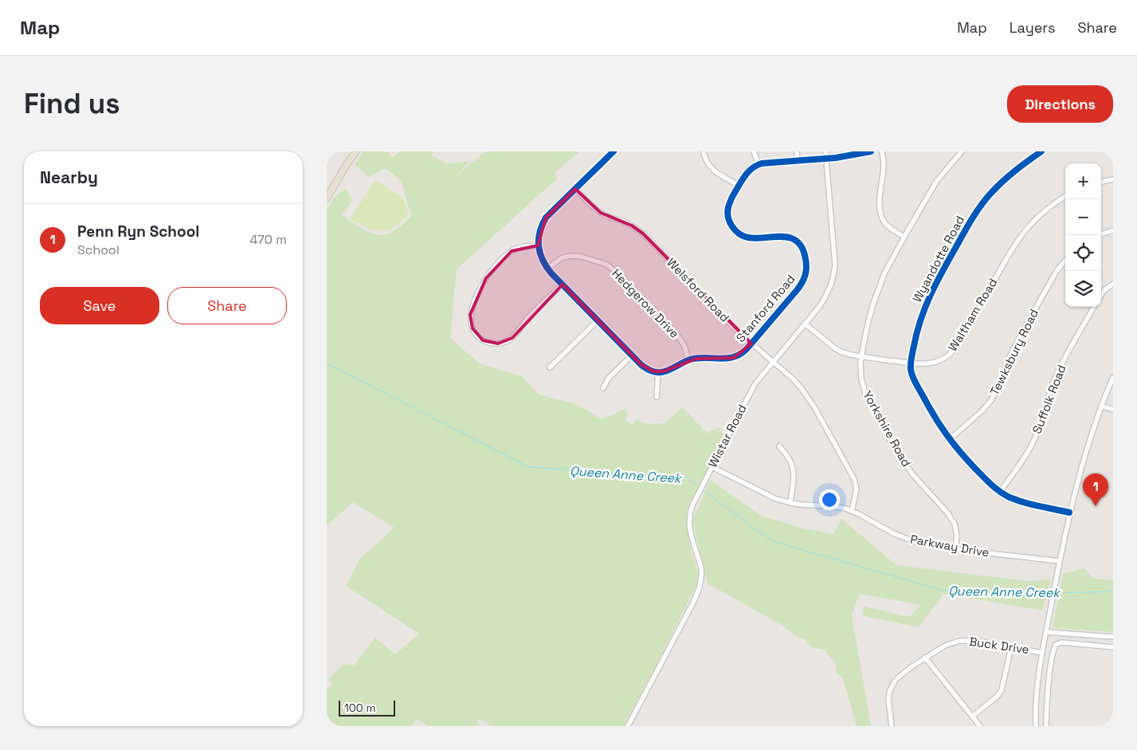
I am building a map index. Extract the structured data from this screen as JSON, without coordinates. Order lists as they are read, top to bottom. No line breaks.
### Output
{"streets":{"street":["Wyandotte Road","Welsford Road","Hedgerow Drive","Stanford Road","Waltham Road","Tewksbury Road","Suffolk Road","Yorkshire Road","Wistar Road","Parkway Drive","Buck Drive"]},"crossings":[["Wyandotte Road","Waltham Road"],["Wyandotte Road","Tewksbury Road"],["Wyandotte Road","Suffolk Road"],["Welsford Road","Stanford Road"],["Welsford Road","Wistar Road"],["Welsford Road","Parkway Drive"],["Hedgerow Drive","Stanford Road"],["Waltham Road","Yorkshire Road"],["Waltham Road","Wistar Road"],["Yorkshire Road","Parkway Drive"],["Wistar Road","Parkway Drive"]],"water":["Queen Anne Creek"],"scale_bar":"100 m","page":{"header":"Map","nav":["Map","Layers","Share"],"buttons":["Directions",["Save","Share"]],"title":"Find us","heading":"Nearby","map_buttons":["+","−"],"list":[{"mark":"1","name":"Penn Ryn School","note":"School","value":"470 m"}],"pins":"1","scale":"100 m"}}
